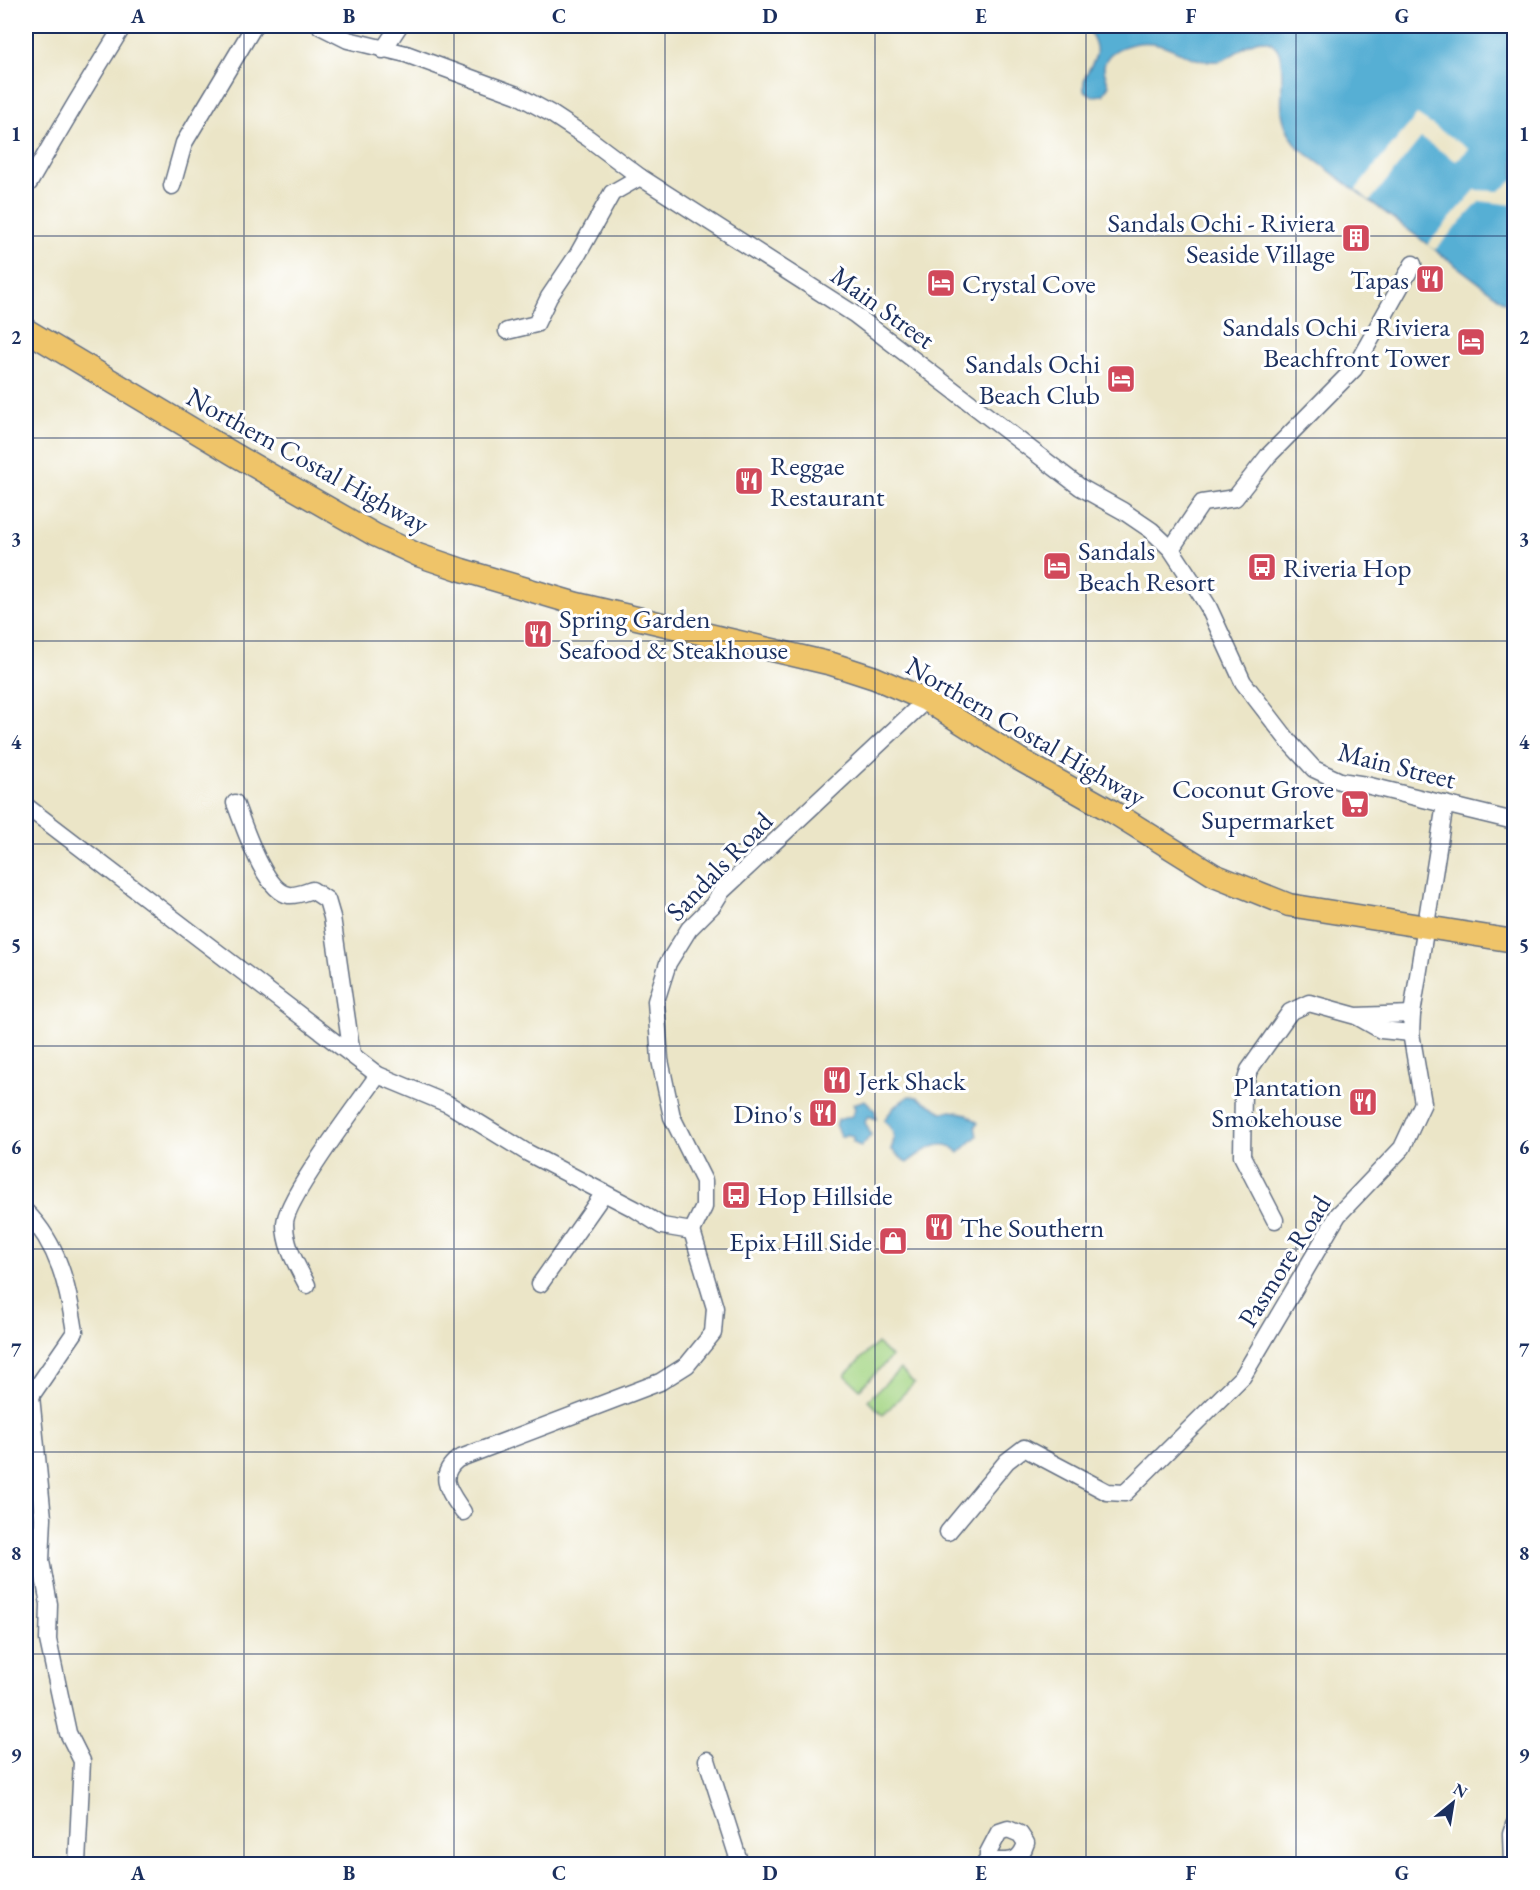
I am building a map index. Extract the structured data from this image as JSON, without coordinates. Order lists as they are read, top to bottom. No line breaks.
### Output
{"streets":{"main road":["Northern Costal Highway"],"street":["Main Street","Sandals Road","Pasmore Road"]},"crossings":[["Main Street","Pasmore Road"],["Northern Costal Highway","Sandals Road"],["Northern Costal Highway","Pasmore Road"]],"places":{"building":["Sandals Ochi - Riviera Seaside Village"],"restaurant":["Tapas","Reggae Restaurant","Spring Garden Seafood & Steakhouse","Jerk Shack","Plantation Smokehouse","Dino's","The Southern"],"hotel":["Crystal Cove","Sandals Ochi - Riviera Beachfront Tower","Sandals Ochi Beach Club","Sandals Beach Resort"],"bus stop":["Riveria Hop","Hop Hillside"],"supermarket":["Coconut Grove Supermarket"],"shop":["Epix Hill Side"]},"north":"top right","grid":{"columns":["A","B","C","D","E","F","G"],"rows":["1","2","3","4","5","6","7","8","9"]}}
